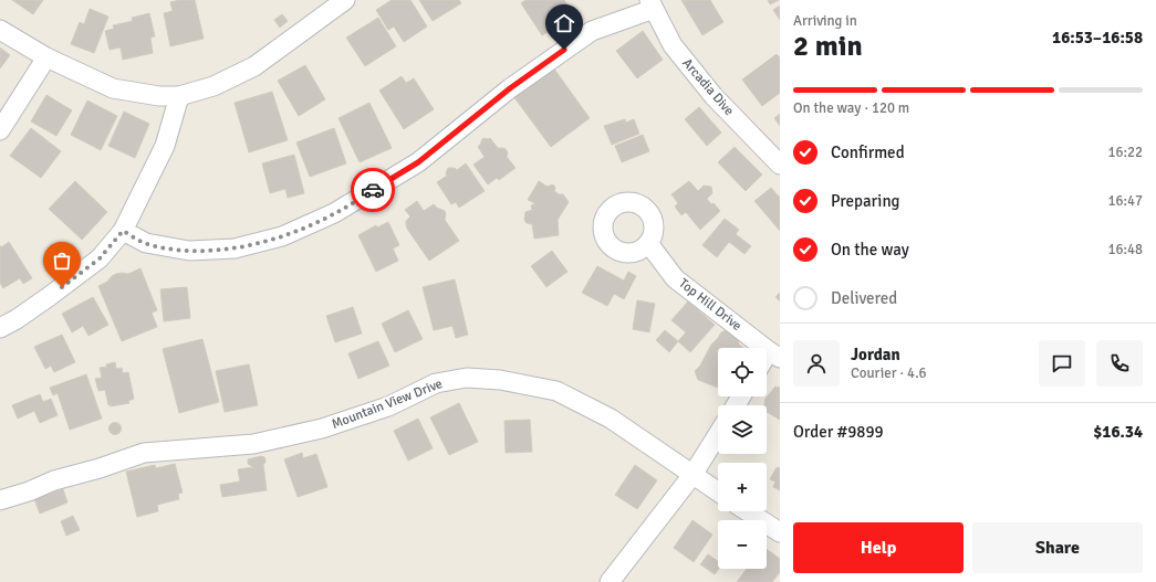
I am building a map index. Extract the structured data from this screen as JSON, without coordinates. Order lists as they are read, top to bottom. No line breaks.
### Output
{"streets":{"street":["Arcadia Dive","Top Hill Drive","Mountain View Drive"]},"page":{"heading":["2 min","Arriving in","16:53–16:58"],"panel":["Jordan","Courier · 4.6","Order #9899","$16.34"],"bar":"On the way · 120 m","list":[["Confirmed","16:22"],["Preparing","16:47"],["On the way","16:48"],"Delivered"],"map_buttons":["+","−"],"buttons":["Help","Share"]}}
